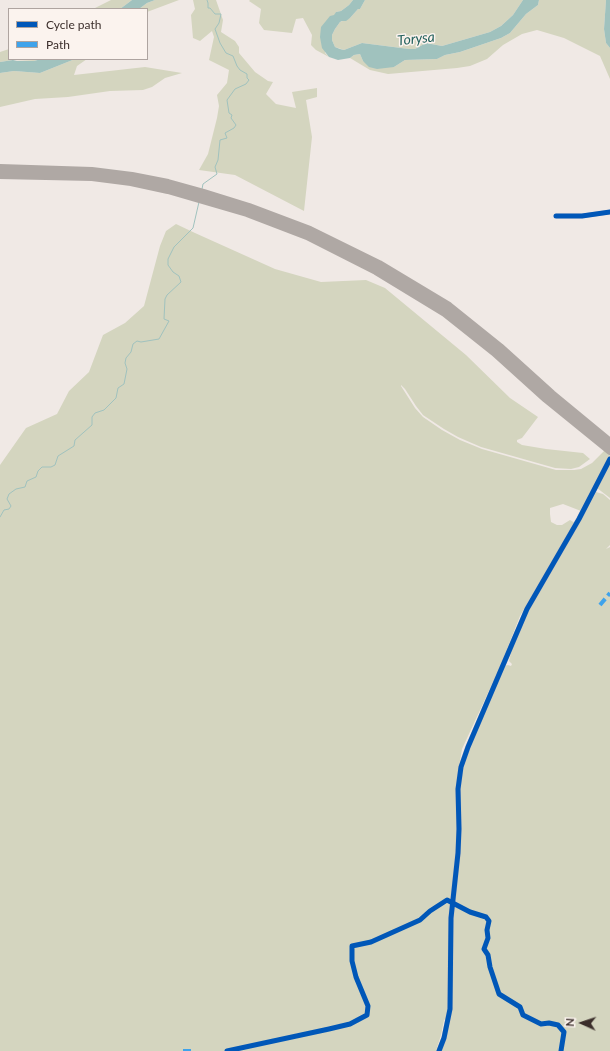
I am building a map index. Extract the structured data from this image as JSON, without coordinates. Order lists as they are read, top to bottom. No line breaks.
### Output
{"water":["Torysa"],"legend":["Cycle path","Path"],"north":"left"}
